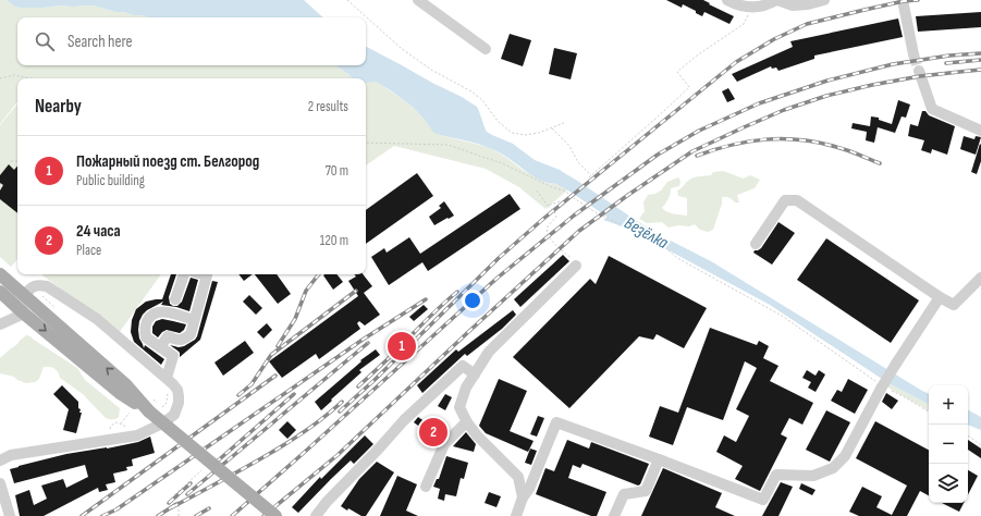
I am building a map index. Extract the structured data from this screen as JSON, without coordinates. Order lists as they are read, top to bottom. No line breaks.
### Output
{"water":["Везёлка"],"page":{"search":"Search here","heading":["Nearby","2 results"],"list":[{"mark":"1","name":"Пожарный поезд ст. Белгород","note":"Public building","value":"70 m"},{"mark":"2","name":"24 часа","note":"Place","value":"120 m"}],"pins":["1","2"],"map_buttons":["+","−"]}}
